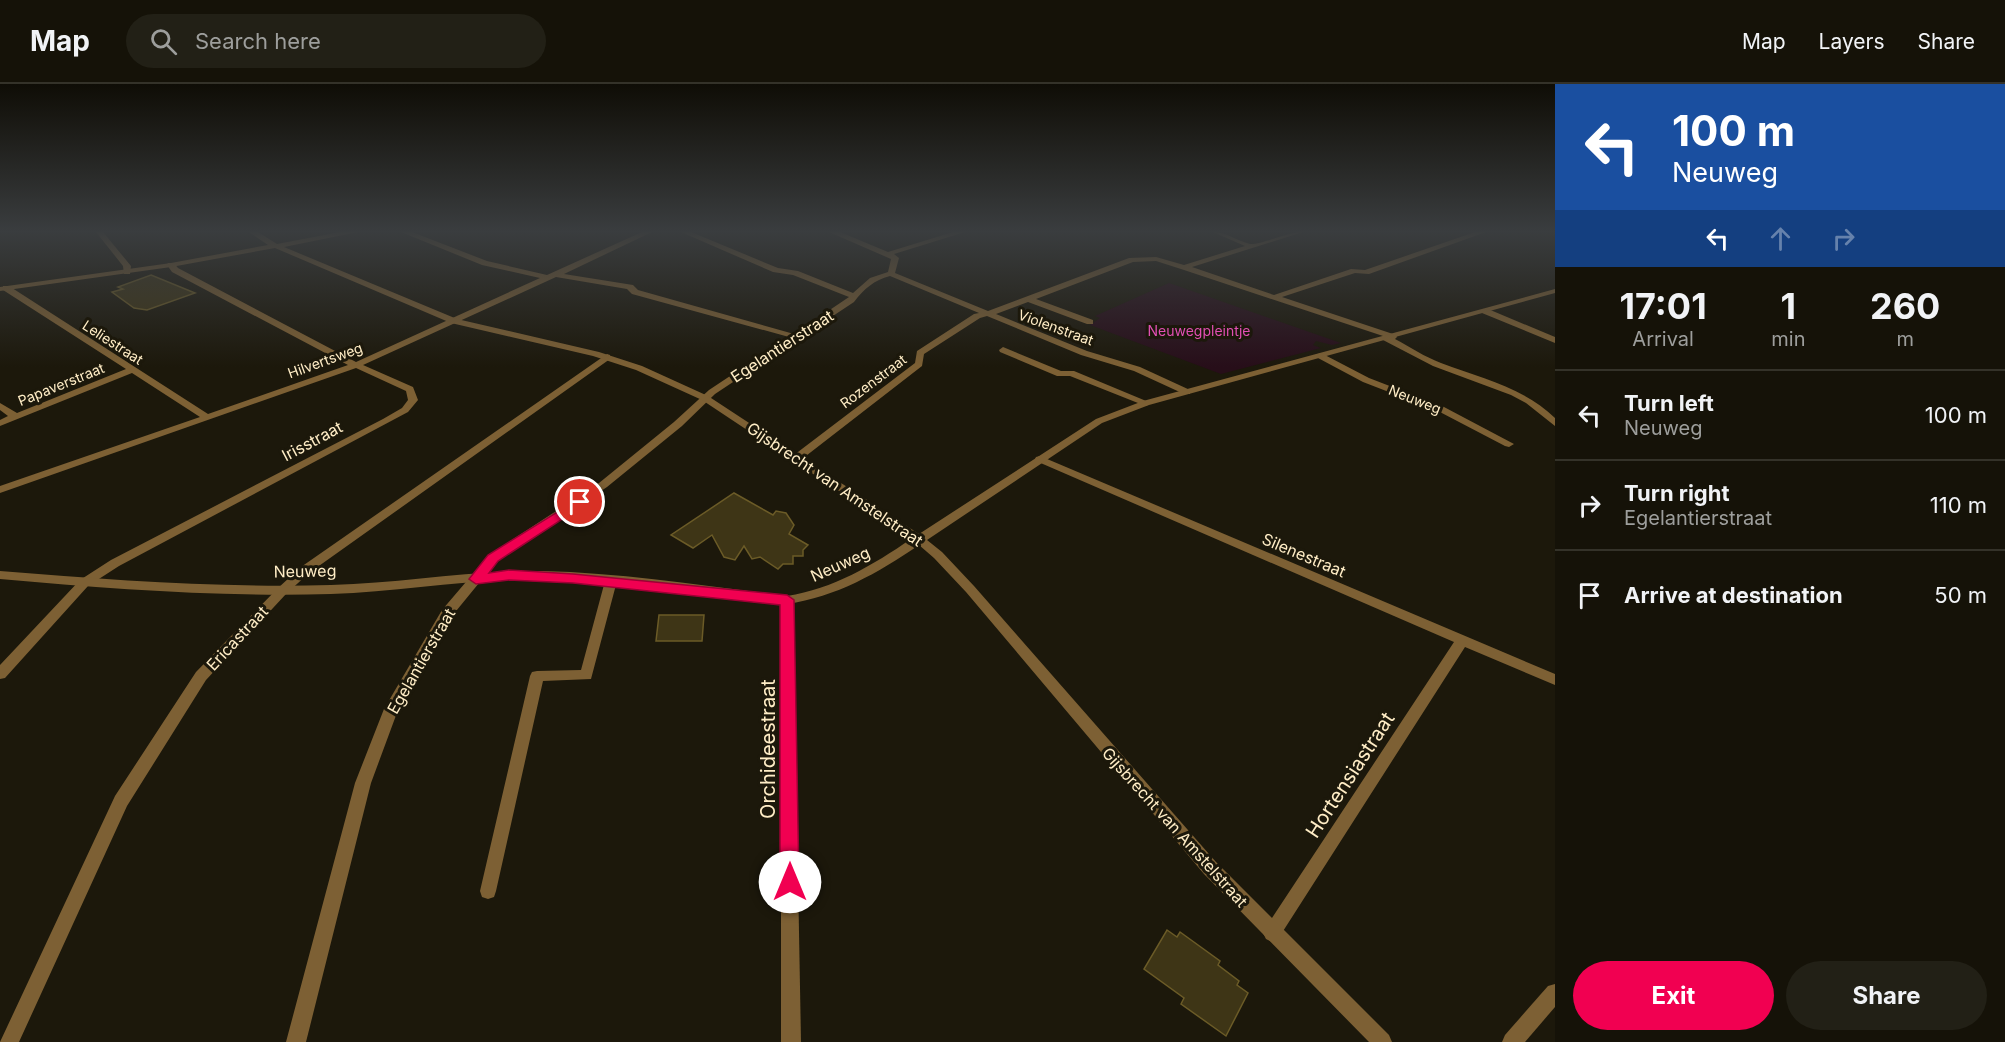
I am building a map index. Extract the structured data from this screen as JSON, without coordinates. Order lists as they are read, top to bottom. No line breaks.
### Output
{"streets":{"street":["Violenstraat","Leliestraat","Egelantierstraat","Hilvertsweg","Rozenstraat","Papaverstraat","Neuweg","Irisstraat","Gijsbrecht van Amstelstraat","Silenestraat","Ericastraat","Orchideestraat","Hortensiastraat"]},"crossings":[["Violenstraat","Rozenstraat"],["Violenstraat","Neuweg"],["Leliestraat","Hilvertsweg"],["Leliestraat","Papaverstraat"],["Egelantierstraat","Neuweg"],["Egelantierstraat","Gijsbrecht van Amstelstraat"],["Hilvertsweg","Irisstraat"],["Hilvertsweg","Gijsbrecht van Amstelstraat"],["Rozenstraat","Neuweg"],["Rozenstraat","Gijsbrecht van Amstelstraat"],["Neuweg","Irisstraat"],["Neuweg","Gijsbrecht van Amstelstraat"],["Neuweg","Silenestraat"],["Neuweg","Ericastraat"],["Neuweg","Orchideestraat"],["Gijsbrecht van Amstelstraat","Ericastraat"],["Gijsbrecht van Amstelstraat","Hortensiastraat"],["Silenestraat","Hortensiastraat"]],"parks":["Neuwegpleintje"],"page":{"header":"Map","search":"Search here","nav":["Map","Layers","Share"],"turn":["100 m","Neuweg"],"eta":["17:01","Arrival","1","min","260","m"],"list":[{"name":"Turn left","note":"Neuweg","value":"100 m"},{"name":"Turn right","note":"Egelantierstraat","value":"110 m"},{"name":"Arrive at destination","value":"50 m"}],"buttons":["Exit","Share"]}}
